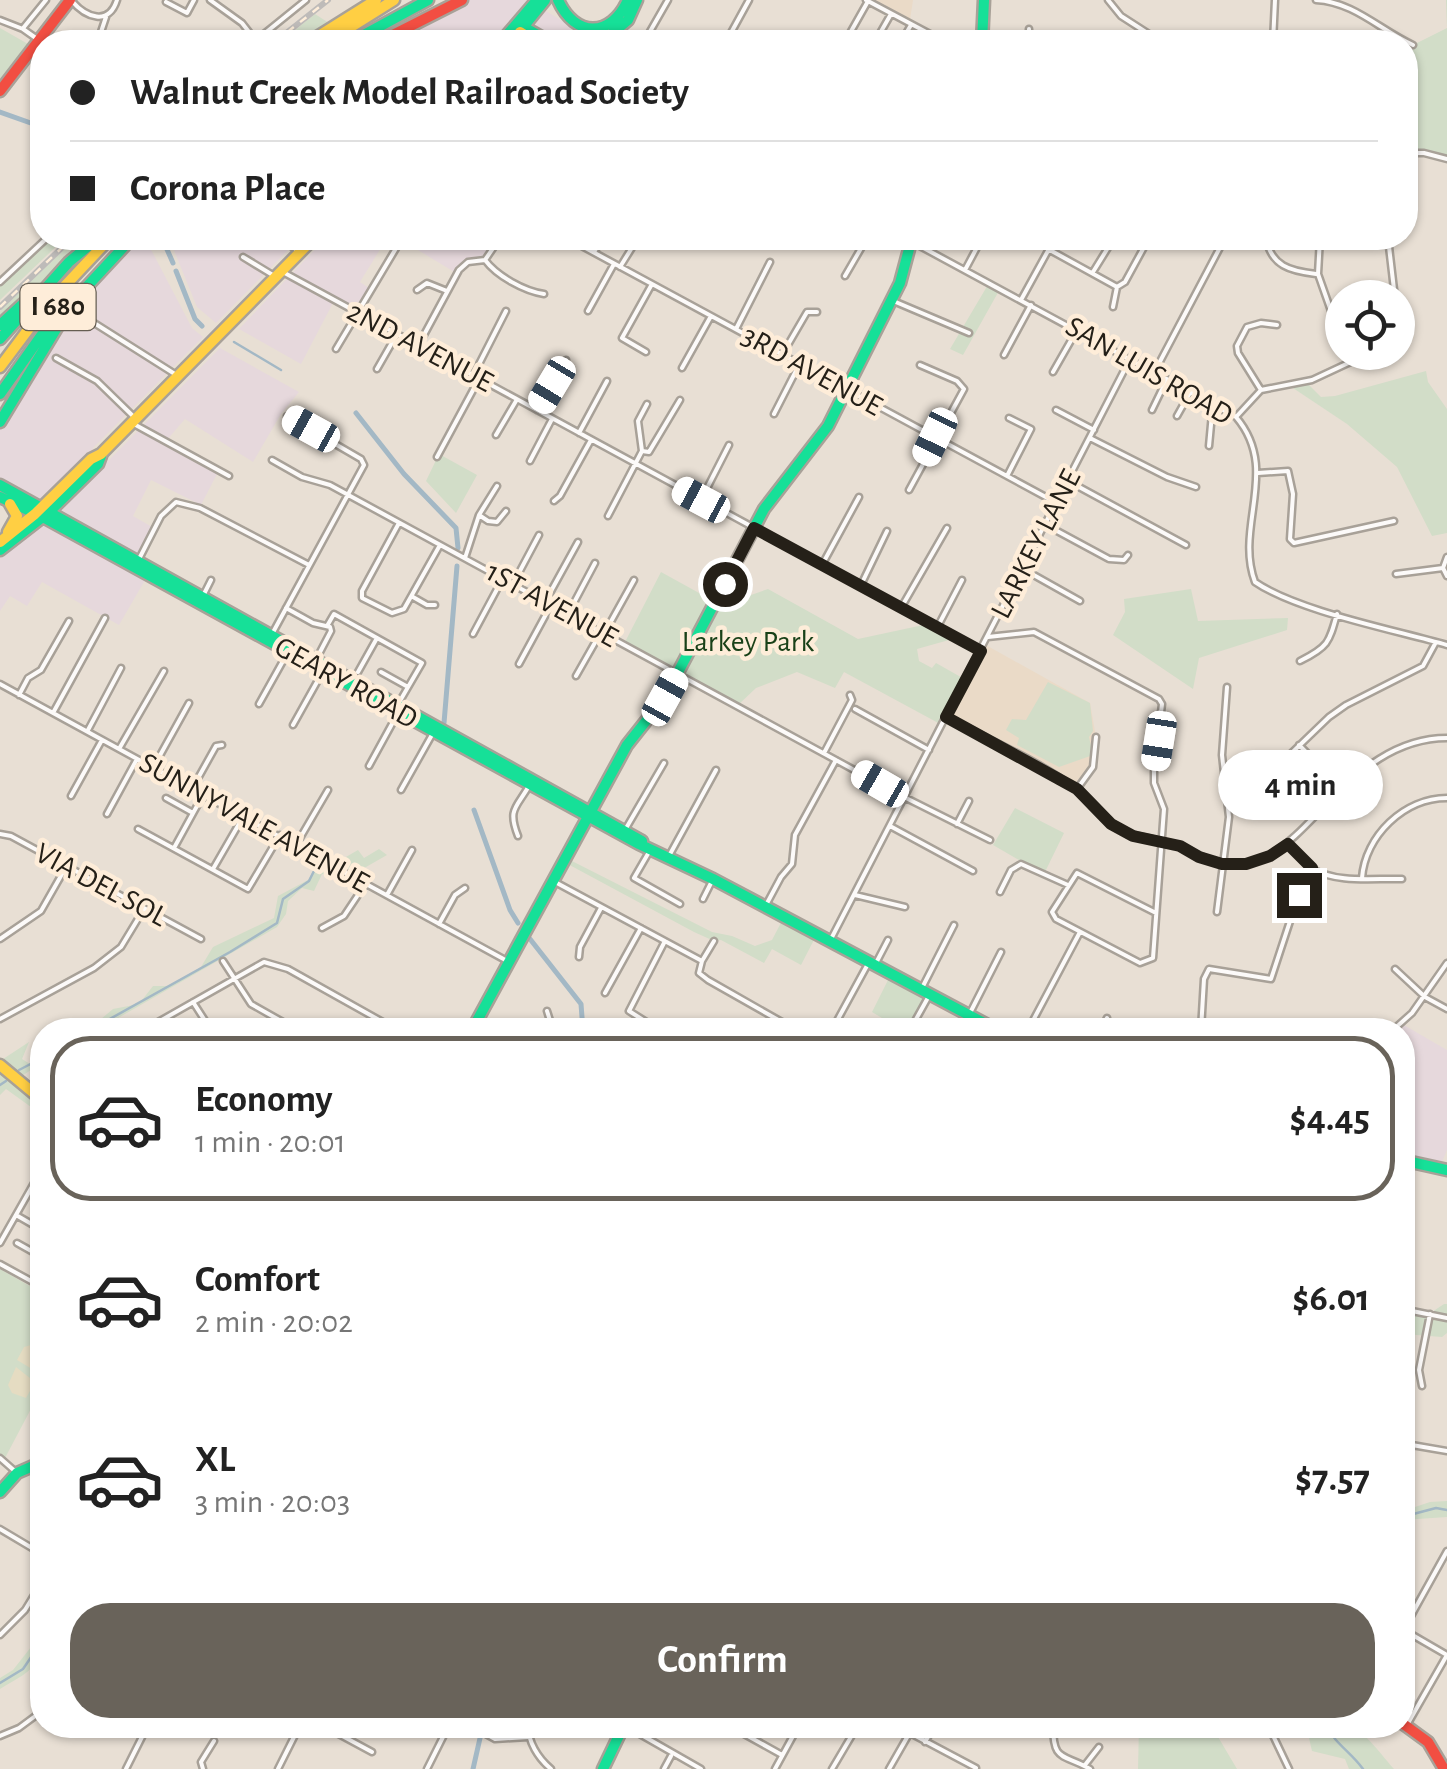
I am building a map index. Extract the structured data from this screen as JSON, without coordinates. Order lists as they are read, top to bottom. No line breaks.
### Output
{"streets":{"main road":["I 680","GEARY ROAD"],"street":["2ND AVENUE","3RD AVENUE","SAN LUIS ROAD","LARKEY LANE","1ST AVENUE","SUNNYVALE AVENUE","VIA DEL SOL"]},"crossings":[["2ND AVENUE","LARKEY LANE"],["3RD AVENUE","LARKEY LANE"],["SAN LUIS ROAD","LARKEY LANE"],["LARKEY LANE","1ST AVENUE"],["LARKEY LANE","GEARY ROAD"]],"parks":["Larkey Park"],"page":{"banner":["Walnut Creek Model Railroad Society","Corona Place"],"bubble":"4 min","list":[{"name":"Economy","note":"1 min · 20:01","value":"$4.45"},{"name":"Comfort","note":"2 min · 20:02","value":"$6.01"},{"name":"XL","note":"3 min · 20:03","value":"$7.57"}],"buttons":"Confirm"}}
